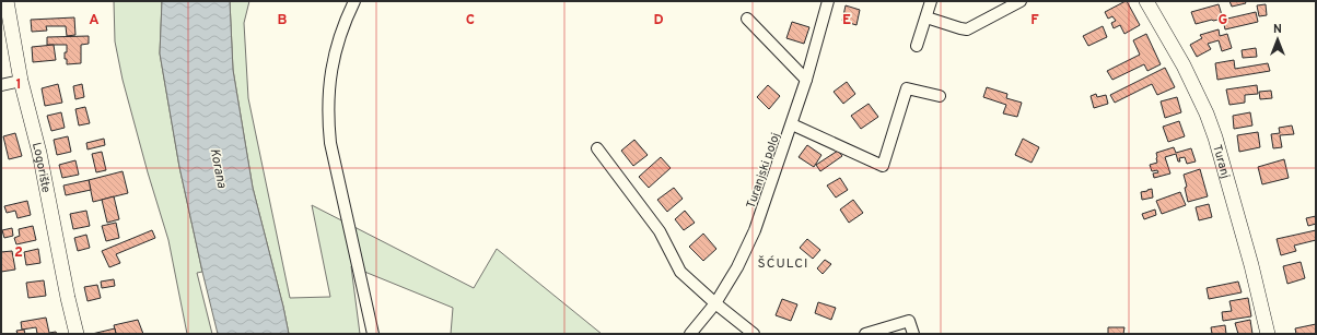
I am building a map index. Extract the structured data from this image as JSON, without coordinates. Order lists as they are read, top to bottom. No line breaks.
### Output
{"streets":{"main road":["Turanj","Logorište"],"street":["Turanjski poloj"]},"districts":["ŠĆULCI"],"water":["Korana"],"north":"top","grid":{"columns":["A","B","C","D","E","F","G"],"rows":["1","2"]}}
